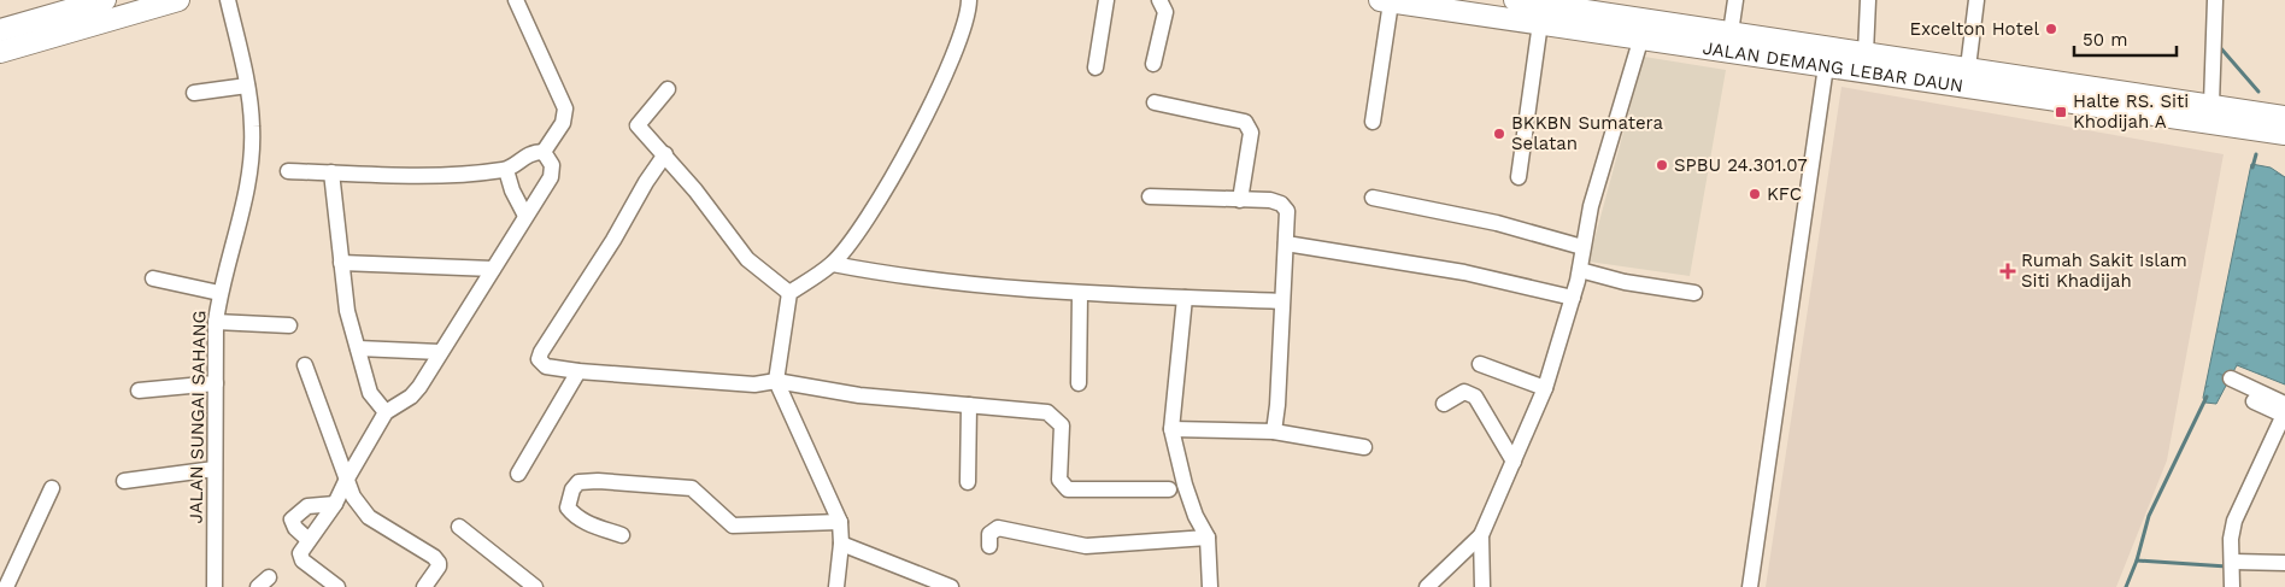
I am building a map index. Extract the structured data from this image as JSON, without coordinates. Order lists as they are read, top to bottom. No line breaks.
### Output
{"streets":{"highway":["JALAN DEMANG LEBAR DAUN"],"street":["JALAN SUNGAI SAHANG"]},"places":{"other":["Excelton Hotel","BKKBN Sumatera Selatan","SPBU 24.301.07","KFC"],"transit":["Halte RS. Siti Khodijah A"],"health":["Rumah Sakit Islam Siti Khadijah"]},"scale_bar":"50 m"}
